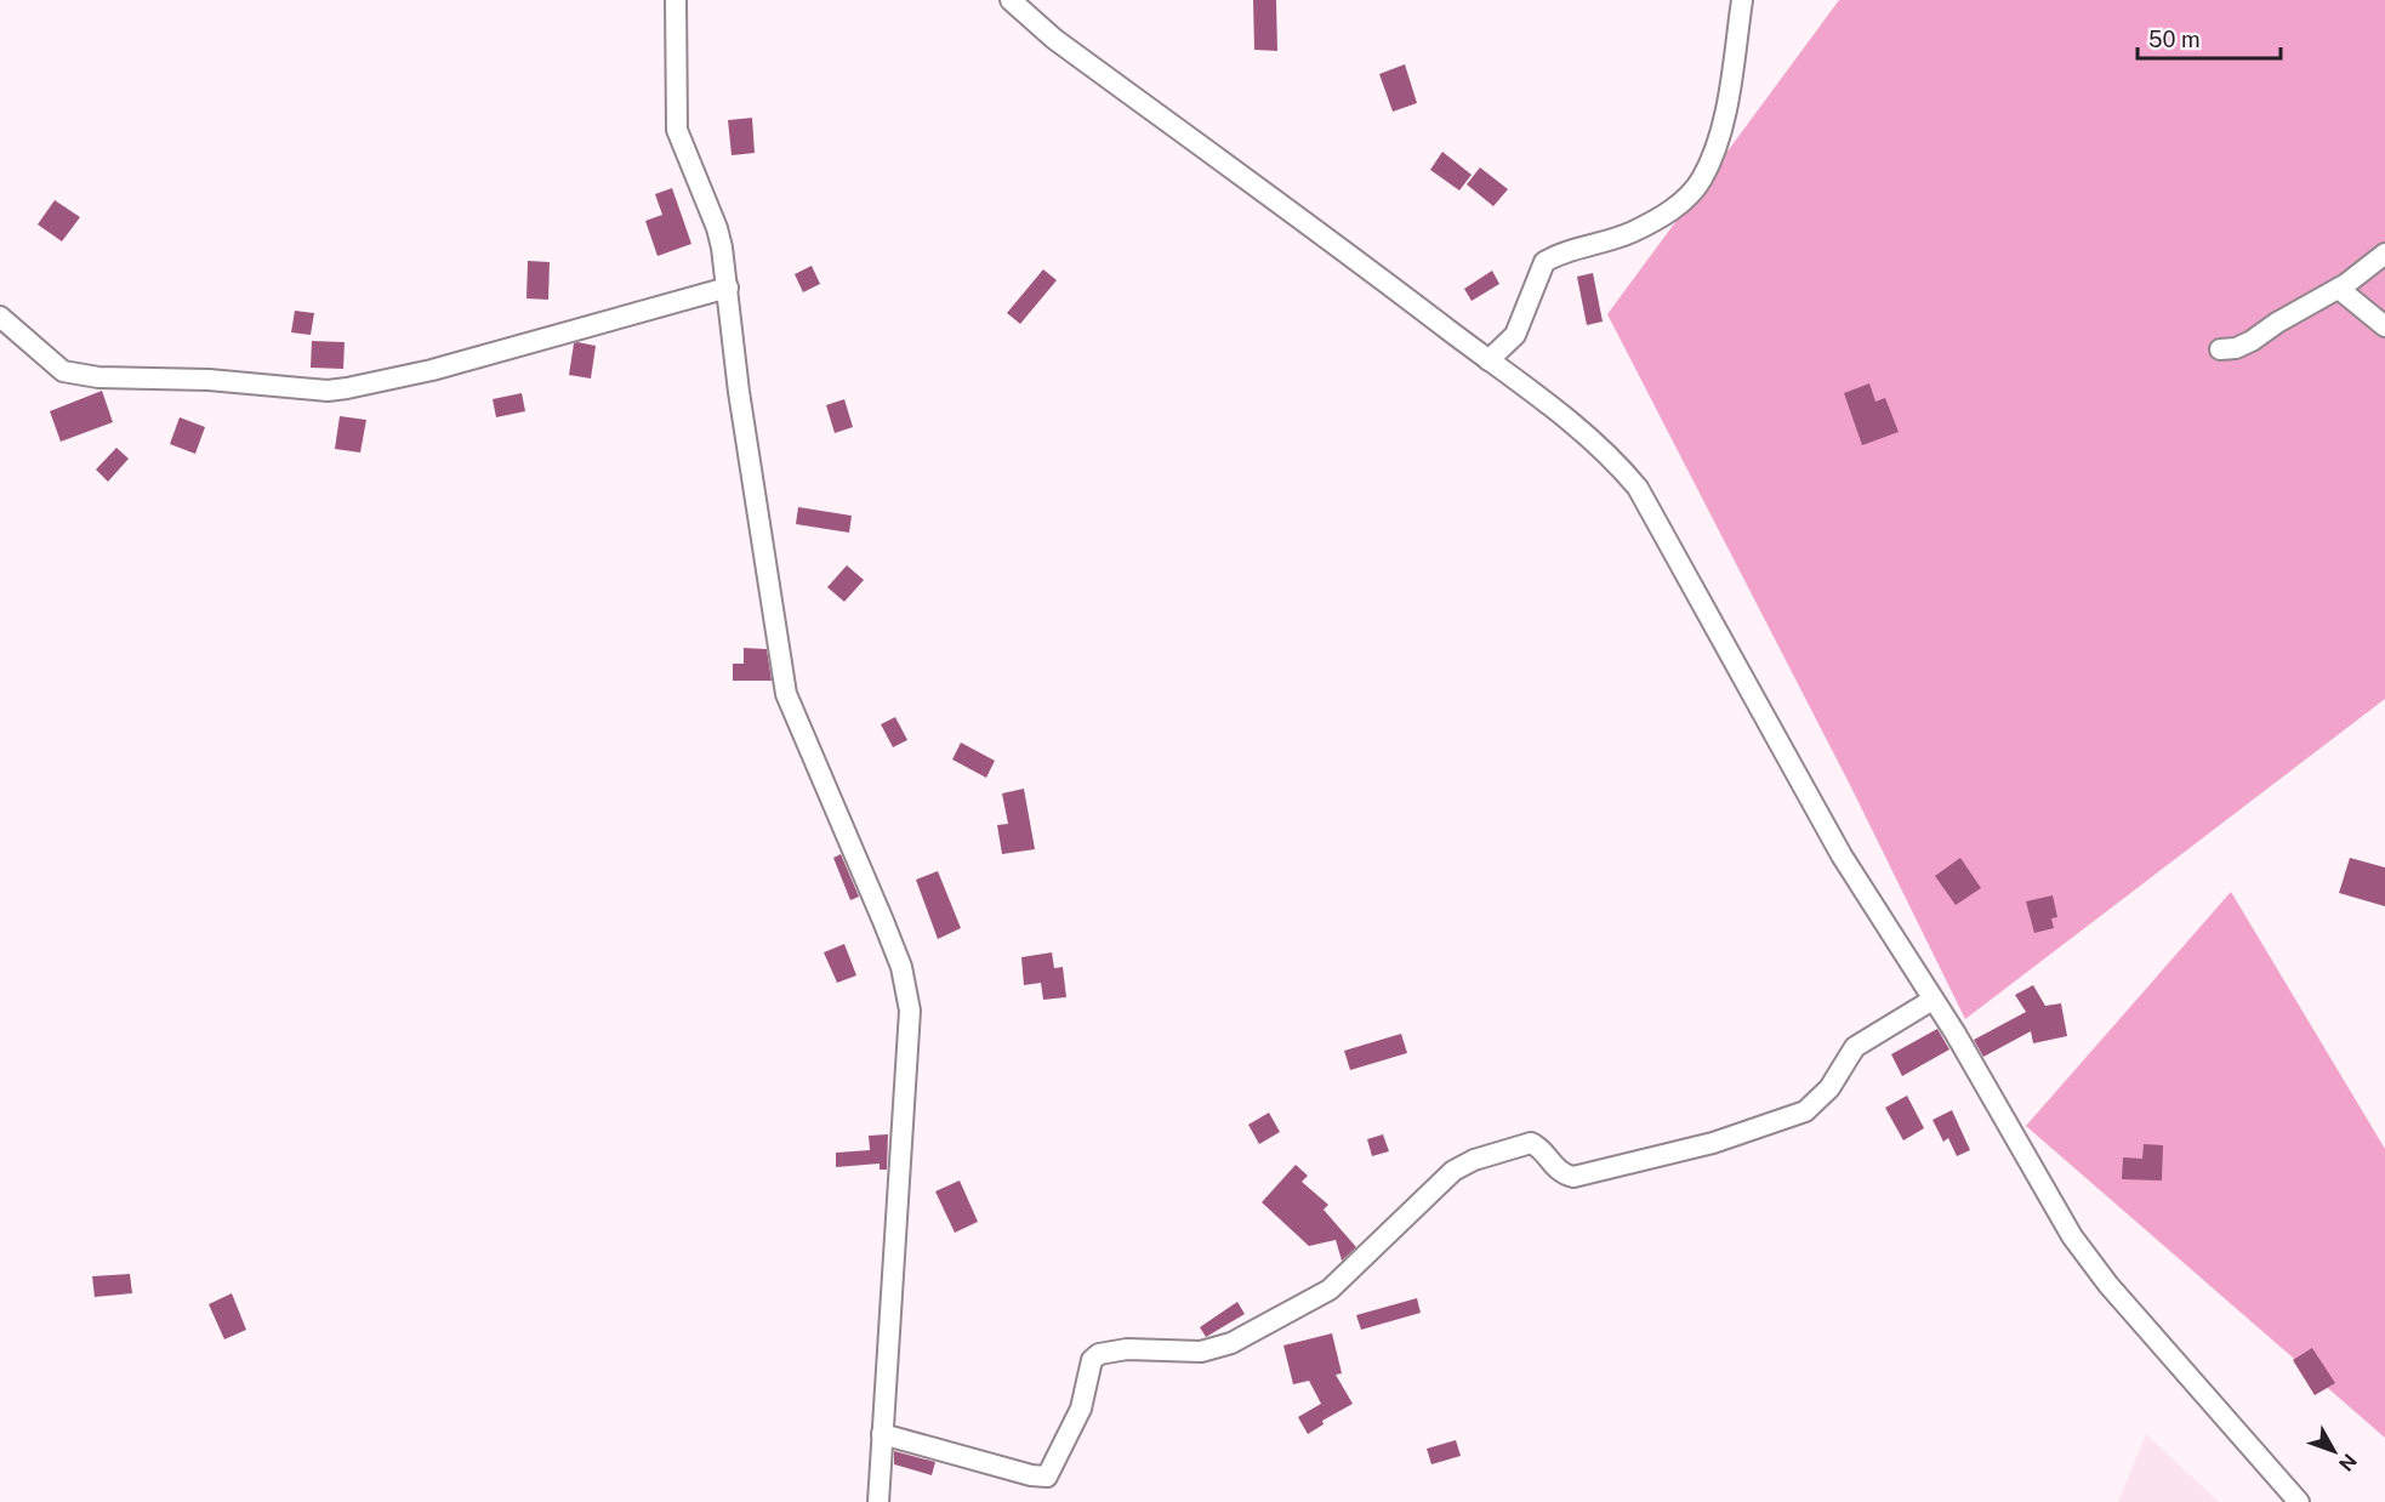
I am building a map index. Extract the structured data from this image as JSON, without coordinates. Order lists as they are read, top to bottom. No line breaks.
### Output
{"scale_bar":"50 m","north":"bottom right"}
